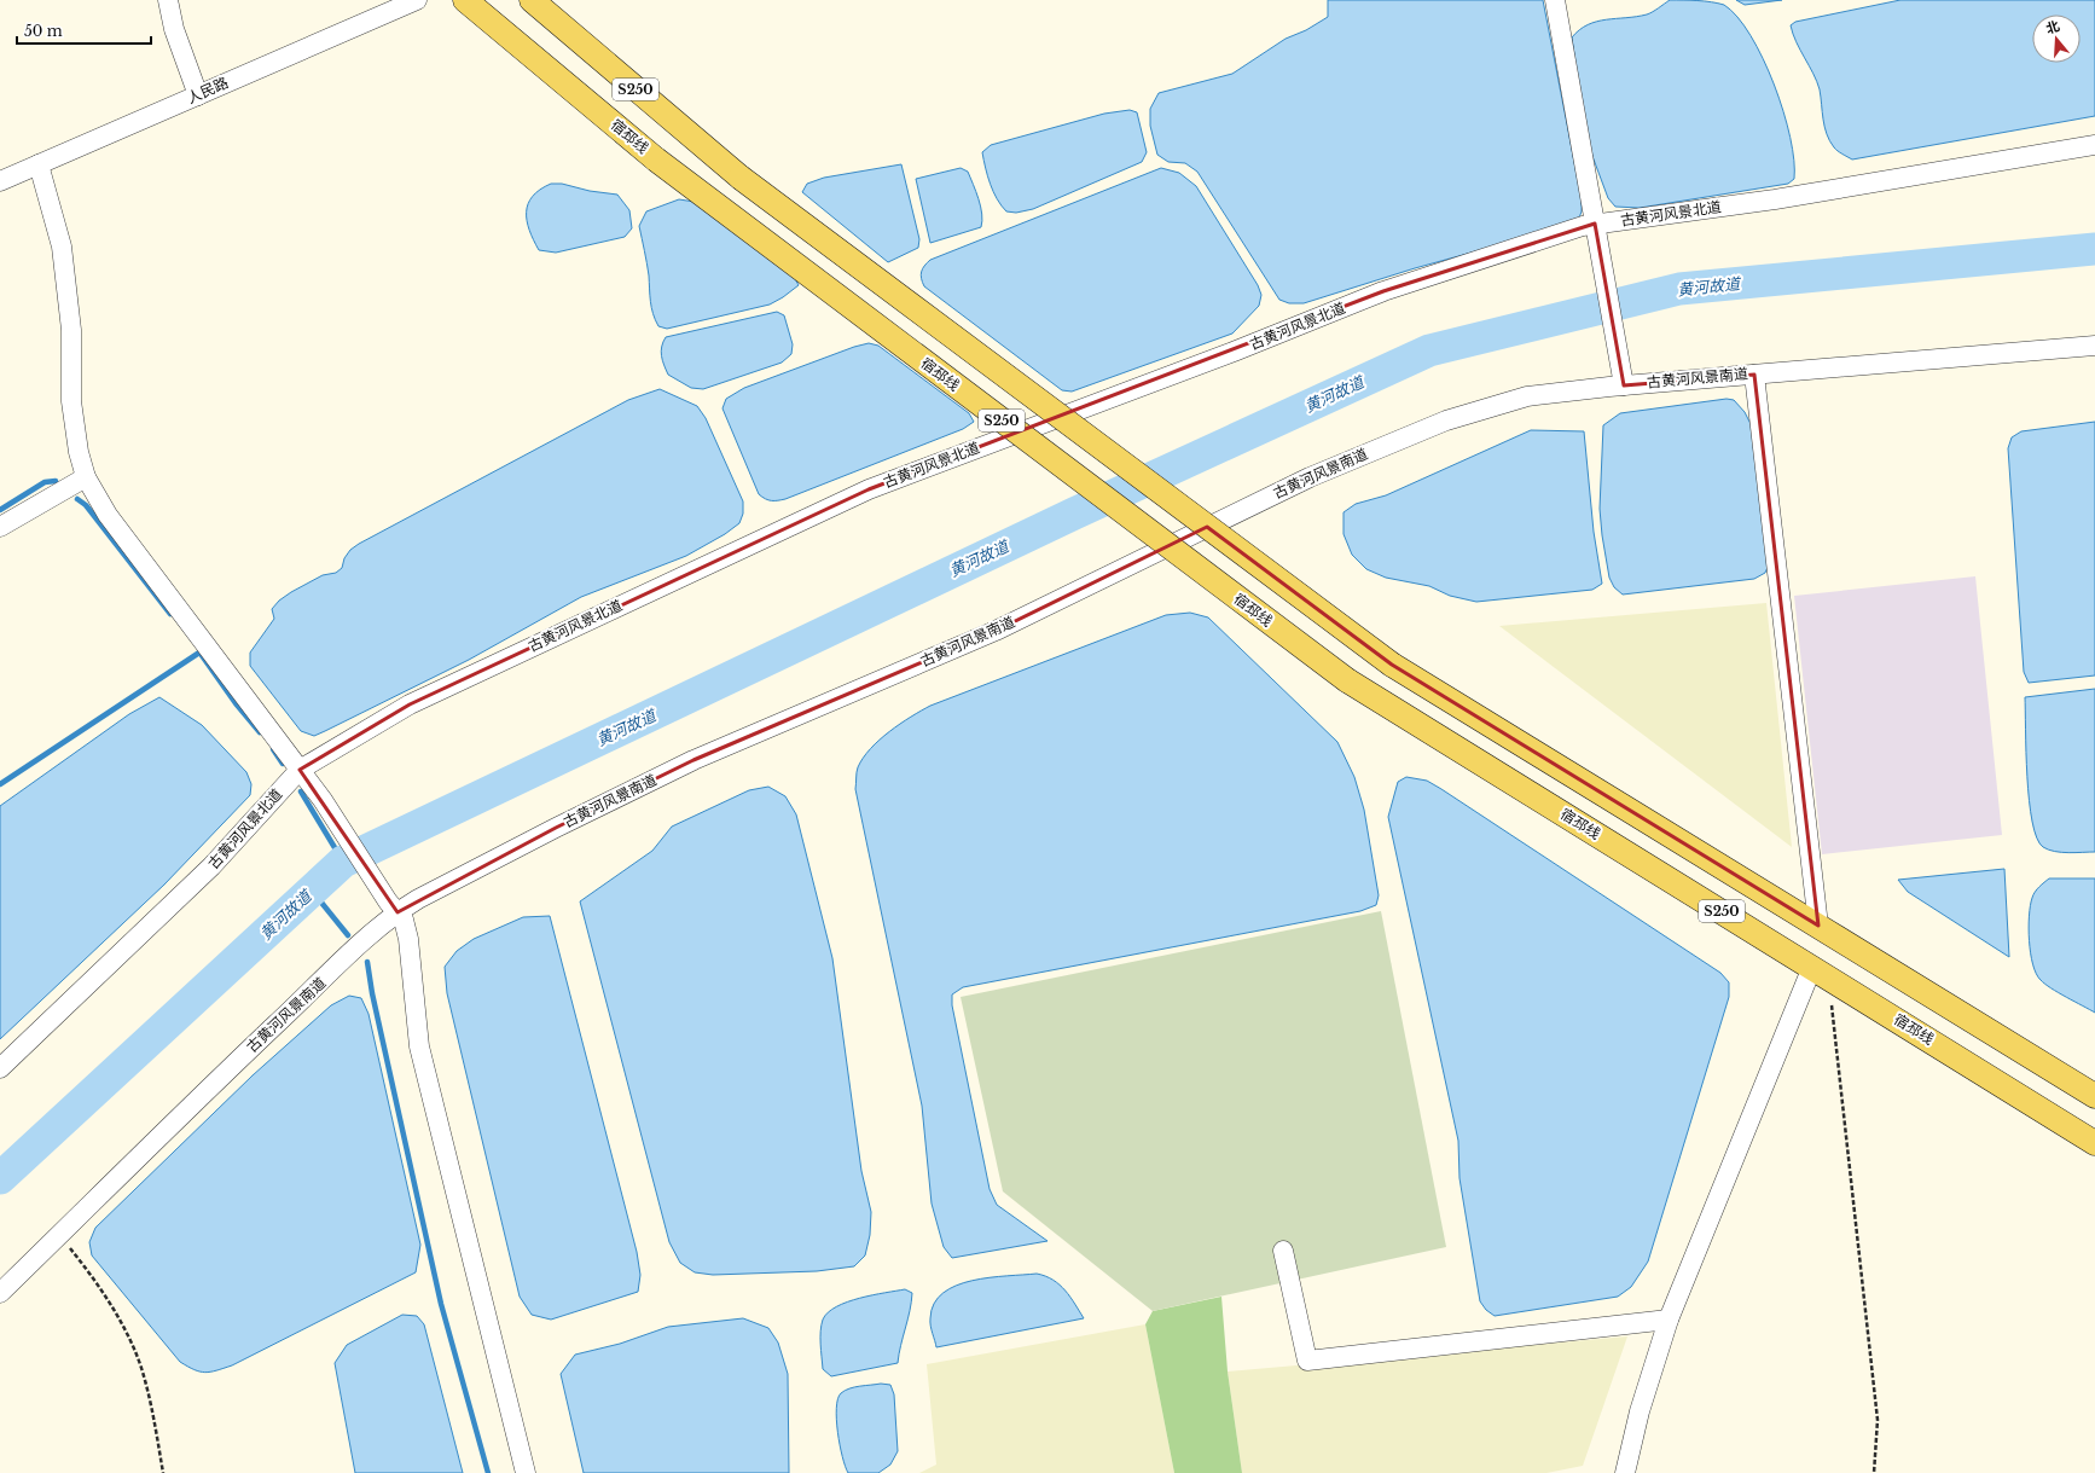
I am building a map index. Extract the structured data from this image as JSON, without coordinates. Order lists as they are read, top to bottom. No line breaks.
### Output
{"streets":{"main road":["S250","宿邳线"],"street":["人民路","古黄河风景北道","古黄河风景南道"]},"water":["黄河故道"],"scale_bar":"50 m","north":"top"}
